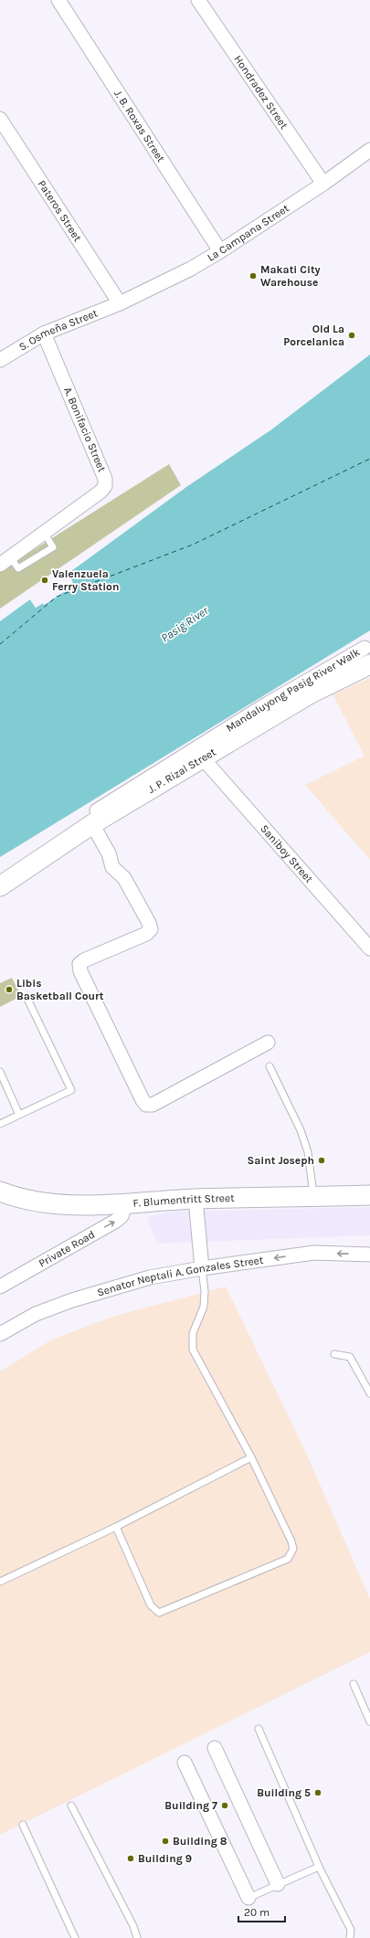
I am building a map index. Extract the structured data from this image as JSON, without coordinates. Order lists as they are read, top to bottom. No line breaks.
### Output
{"streets":{"street":["Hondradez Street","J. B. Roxas Street","Pateros Street","La Campana Street","S. Osmeña Street","A. Bonifacio Street","Mandaluyong Pasig River Walk","J. P. Rizal Street","Saniboy Street","F. Blumentritt Street","Private Road","Senator Neptali A. Gonzales Street"]},"crossings":[["Hondradez Street","La Campana Street"],["J. B. Roxas Street","La Campana Street"],["Pateros Street","La Campana Street"],["Pateros Street","S. Osmeña Street"],["La Campana Street","S. Osmeña Street"],["S. Osmeña Street","A. Bonifacio Street"],["Mandaluyong Pasig River Walk","J. P. Rizal Street"],["J. P. Rizal Street","Saniboy Street"],["F. Blumentritt Street","Private Road"]],"one_way":["Private Road","Senator Neptali A. Gonzales Street"],"water":["Pasig River"],"places":["Makati City Warehouse","Old La Porcelanica","Valenzuela Ferry Station","Libis Basketball Court","Saint Joseph","Building 5","Building 7","Building 8","Building 9"],"scale_bar":"20 m"}
